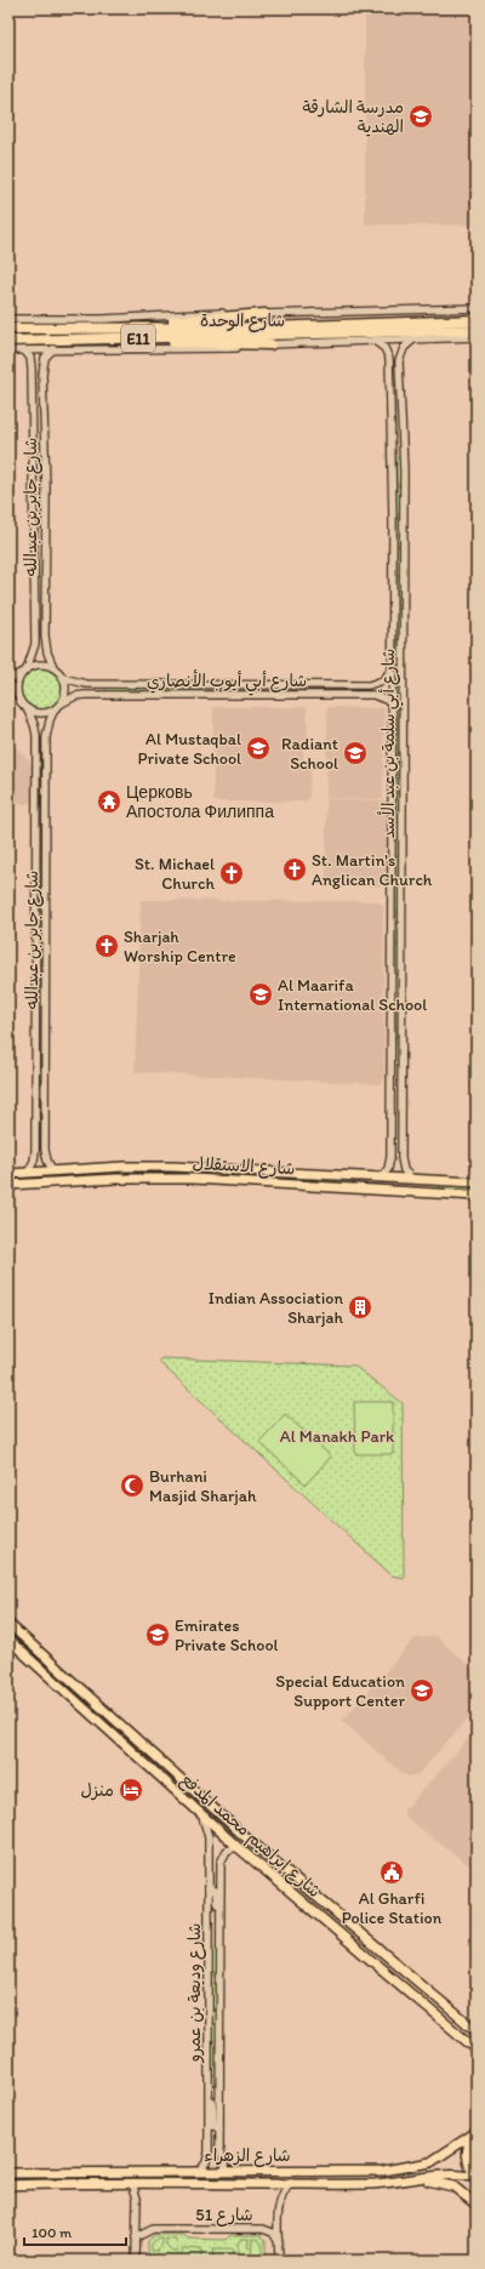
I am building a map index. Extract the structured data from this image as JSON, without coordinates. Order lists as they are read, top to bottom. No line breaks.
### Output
{"streets":{"highway":["شارع الوحدة","E11"],"main road":["شارع الاستقلال","شارع إبراهيم محمد المدفع","شارع الزهراء"],"street":["شارع جابر بن عبدالله","شارع أبي أيوب الأنصاري","شارع أبي سلمة بن عبد الأسد","شارع وديعة بن عمرو","شارع 51"]},"crossings":[["شارع جابر بن عبدالله","شارع أبي أيوب الأنصاري"],["شارع جابر بن عبدالله","شارع الاستقلال"],["شارع أبي أيوب الأنصاري","شارع أبي سلمة بن عبد الأسد"],["شارع أبي سلمة بن عبد الأسد","شارع الاستقلال"],["شارع إبراهيم محمد المدفع","شارع وديعة بن عمرو"],["شارع وديعة بن عمرو","شارع الزهراء"]],"parks":["Al Manakh Park"],"places":{"school or university":["مدرسة الشارقة الهندية","Al Mustaqbal Private School","Radiant School","Al Maarifa International School","Emirates Private School","Special Education Support Center"],"temple":["Церковь Апостола Филиппа"],"church":["St. Martin's Anglican Church","St. Michael Church","Sharjah Worship Centre"],"building":["Indian Association Sharjah"],"mosque":["Burhani Masjid Sharjah"],"hotel":["منزل"],"public building":["Al Gharfi Police Station"]},"scale_bar":"100 m"}
